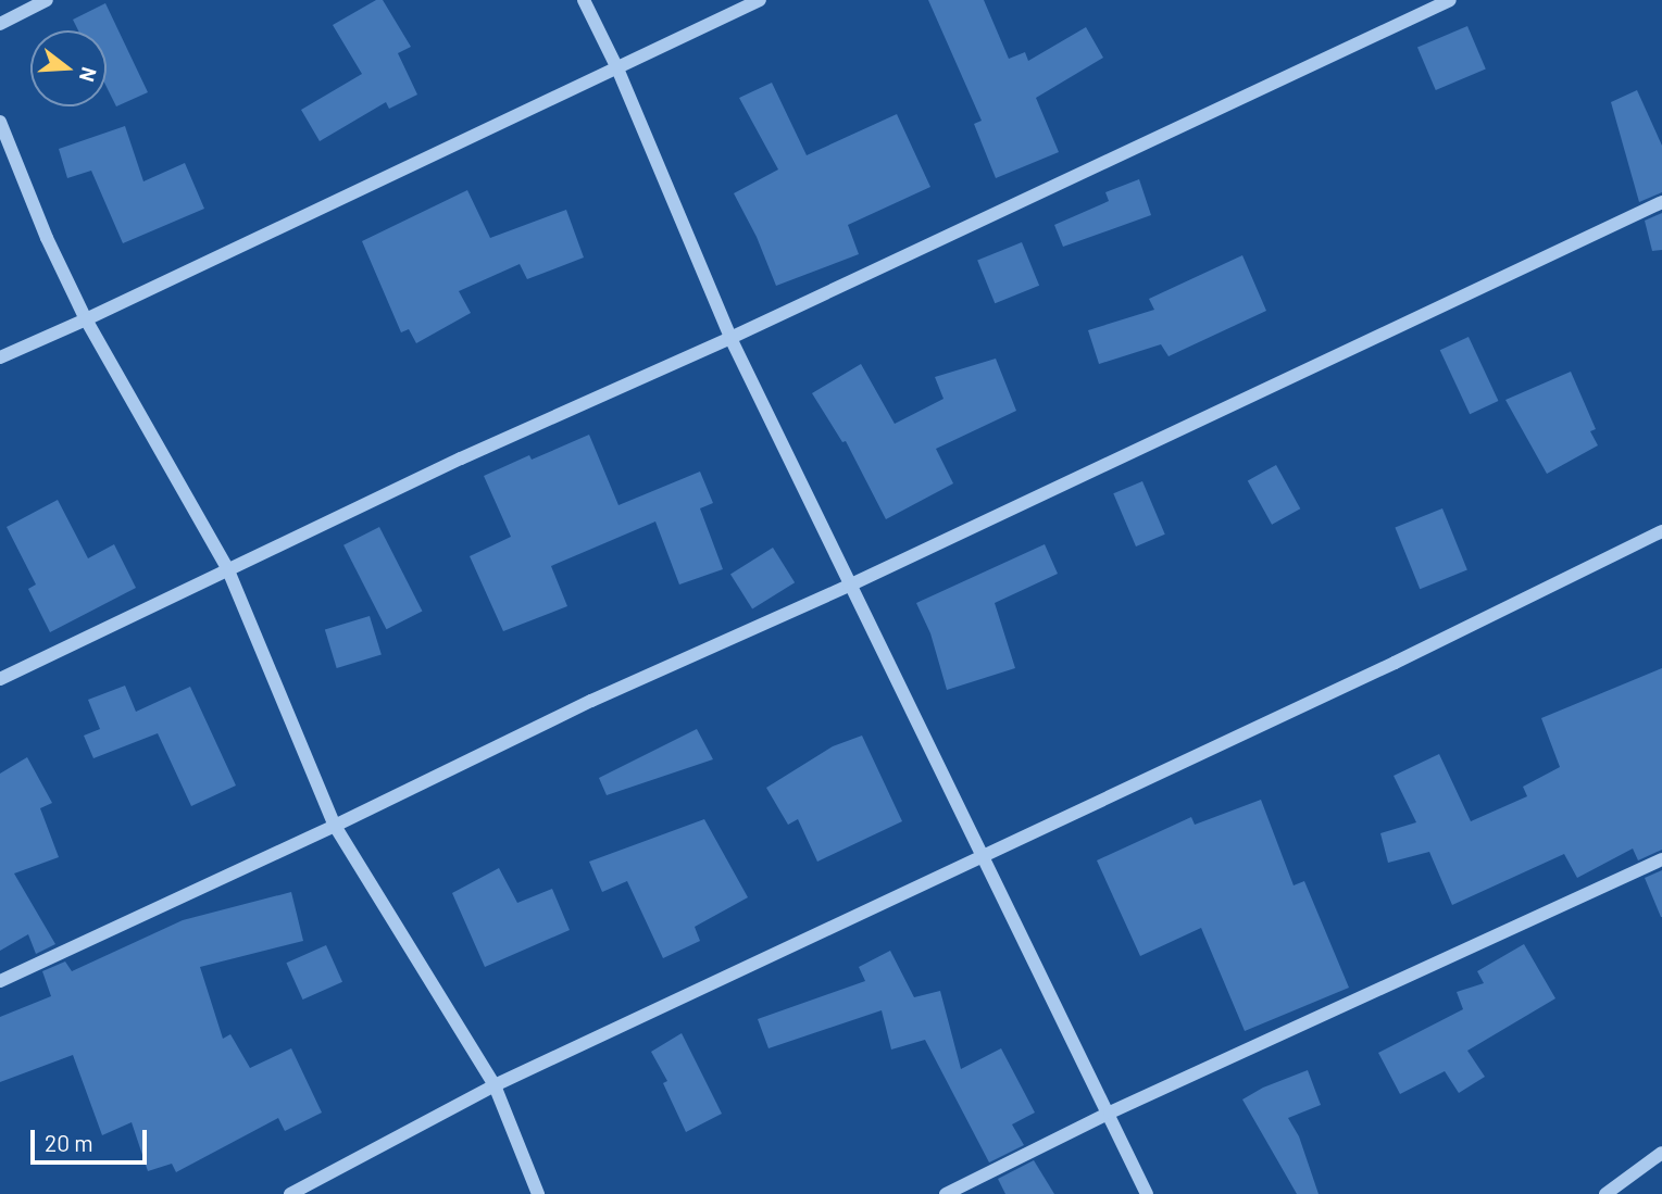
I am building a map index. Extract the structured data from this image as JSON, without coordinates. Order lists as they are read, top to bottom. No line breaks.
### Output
{"scale_bar":"20 m","north":"right"}
